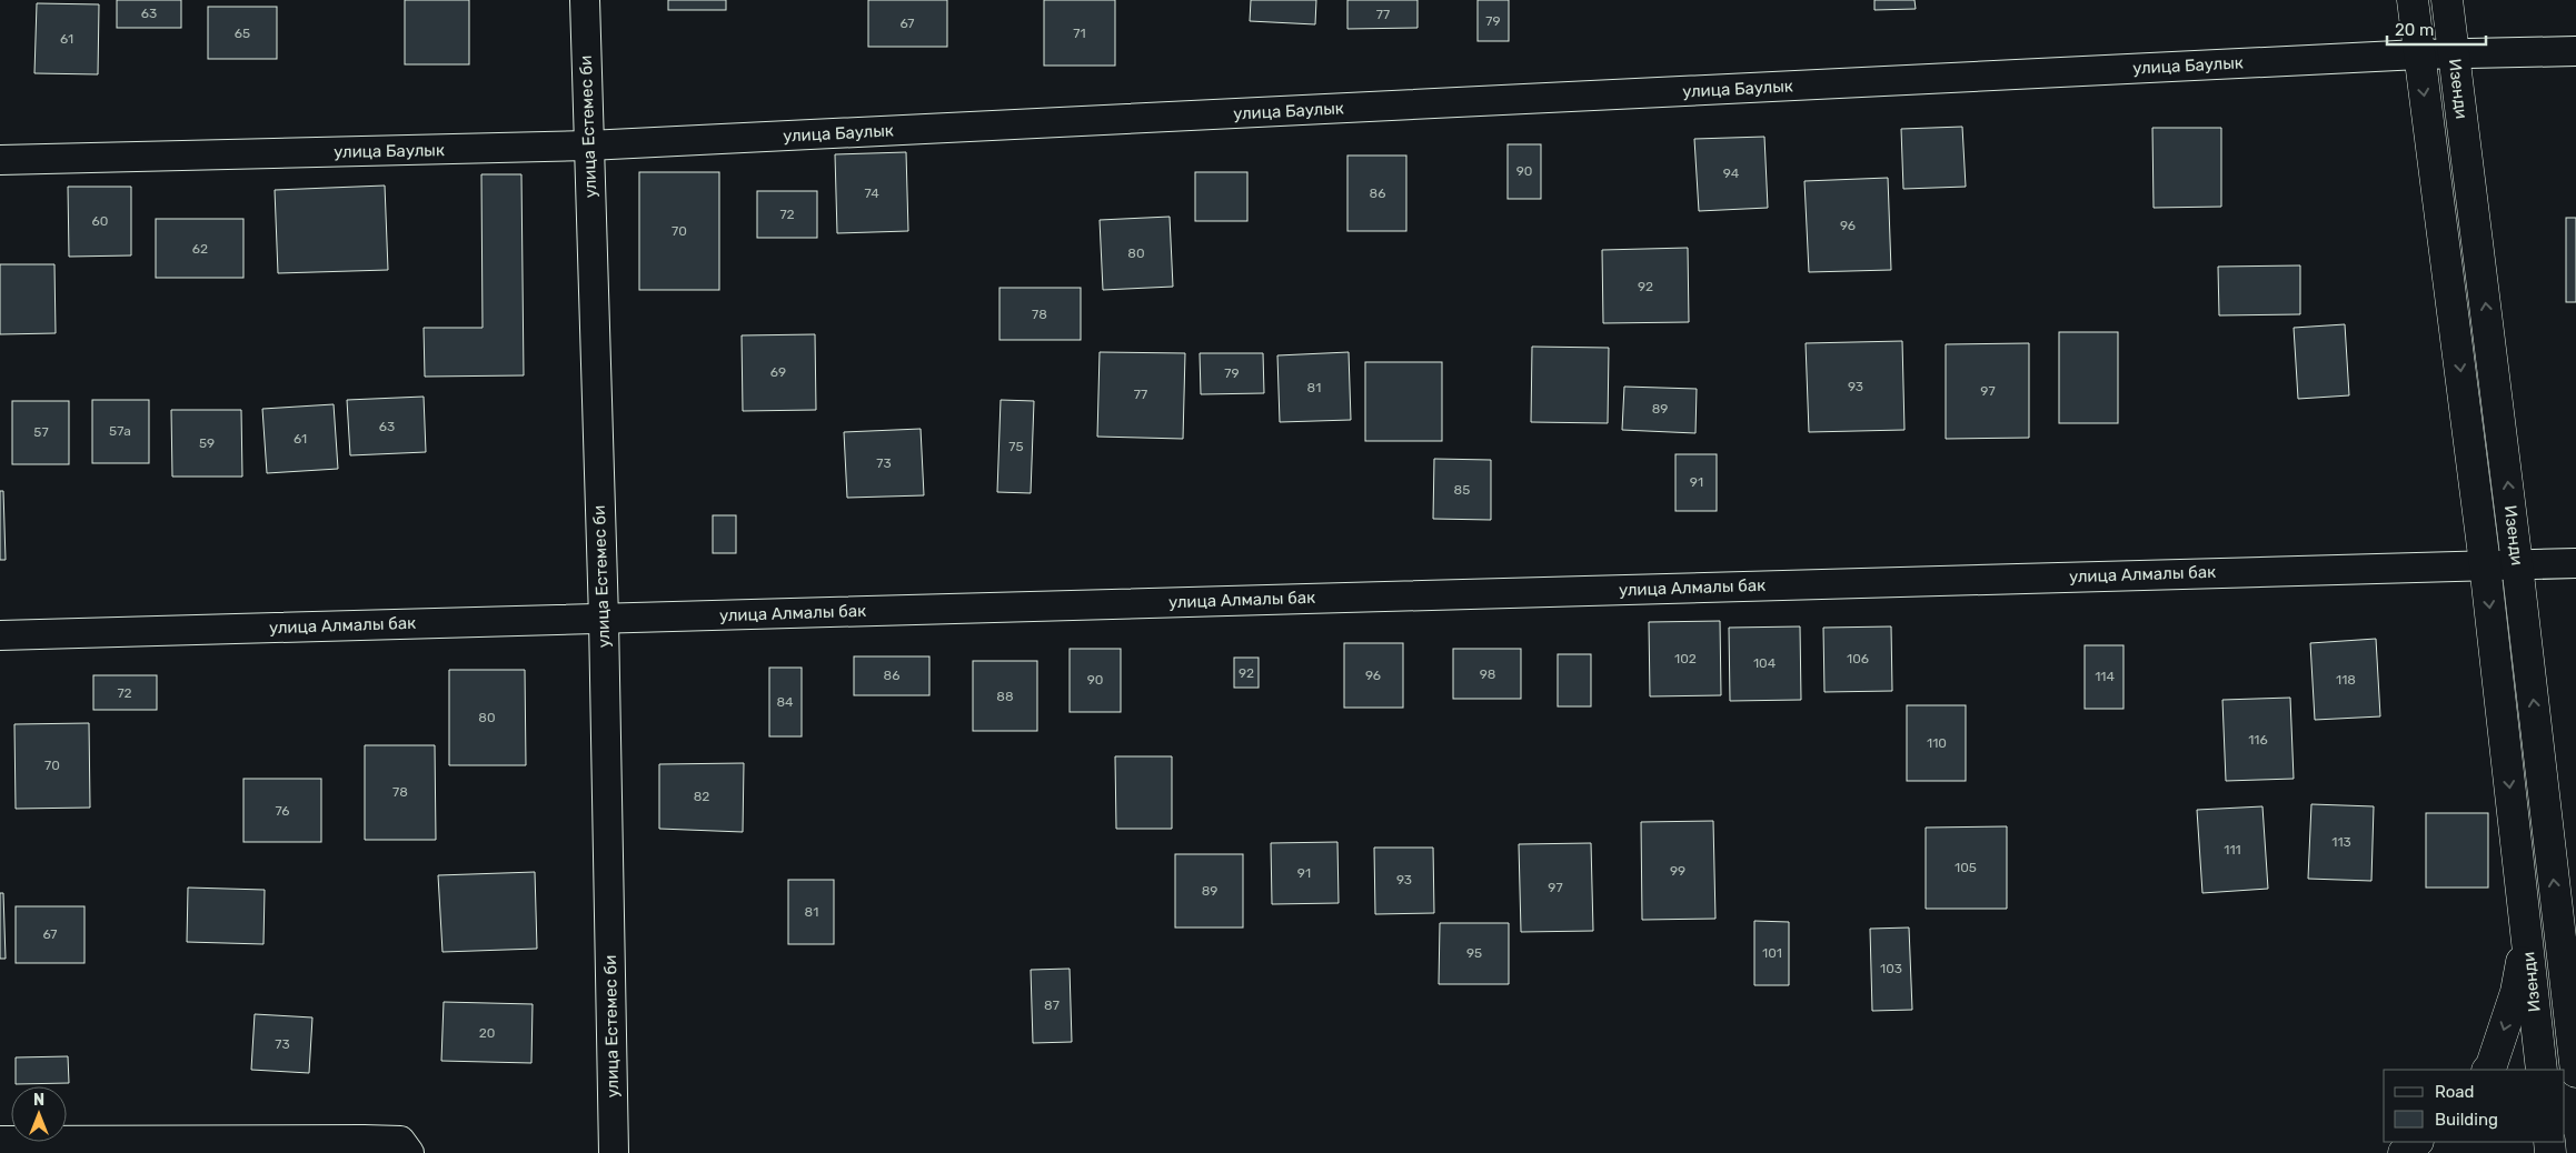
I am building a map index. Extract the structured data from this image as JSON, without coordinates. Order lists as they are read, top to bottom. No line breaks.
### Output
{"streets":{"street":["улица Баулык","Изенди","улица Естемес би","улица Алмалы бак"]},"crossings":[["улица Баулык","Изенди"],["улица Баулык","улица Естемес би"],["Изенди","улица Алмалы бак"],["улица Естемес би","улица Алмалы бак"]],"house_numbers":["63","77","79","67","65","71","61","90","94","74","86","72","60","96","70","62","80","92","78","69","79","93","81","97","77","89","63","57а","57","61","59","75","73","91","85","102","106","104","92","98","86","96","114","90","118","72","88","84","80","116","110","70","78","82","76","113","111","105","99","91","93","97","89","81","67","95","101","103","87","20","73"],"legend":["Road","Building"],"scale_bar":"20 m","north":"top"}
